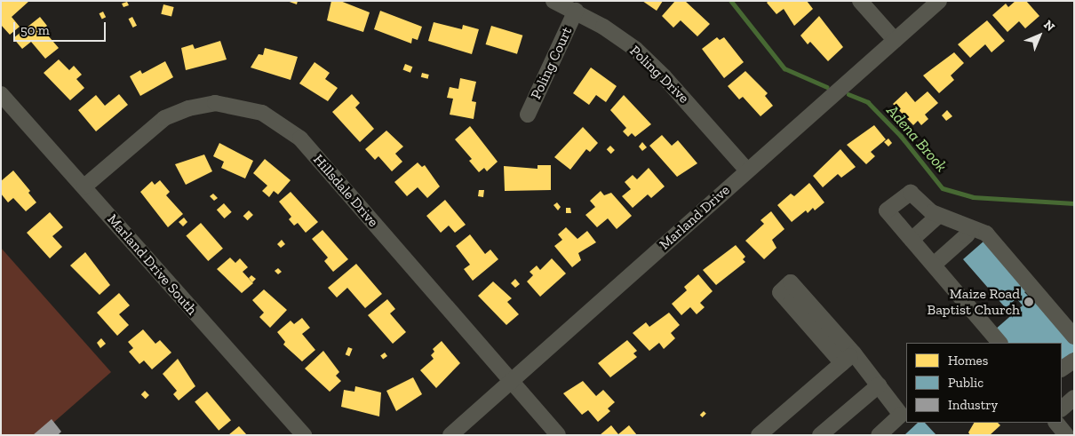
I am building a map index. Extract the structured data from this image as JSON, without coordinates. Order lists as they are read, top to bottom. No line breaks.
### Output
{"streets":{"street":["Poling Court","Poling Drive","Hillsdale Drive","Marland Drive","Marland Drive South"]},"crossings":[["Poling Court","Poling Drive"],["Poling Drive","Marland Drive"],["Hillsdale Drive","Marland Drive"],["Hillsdale Drive","Marland Drive South"]],"water":["Adena Brook"],"places":["Maize Road Baptist Church"],"legend":["Homes","Public","Industry"],"scale_bar":"50 m","north":"top right"}
